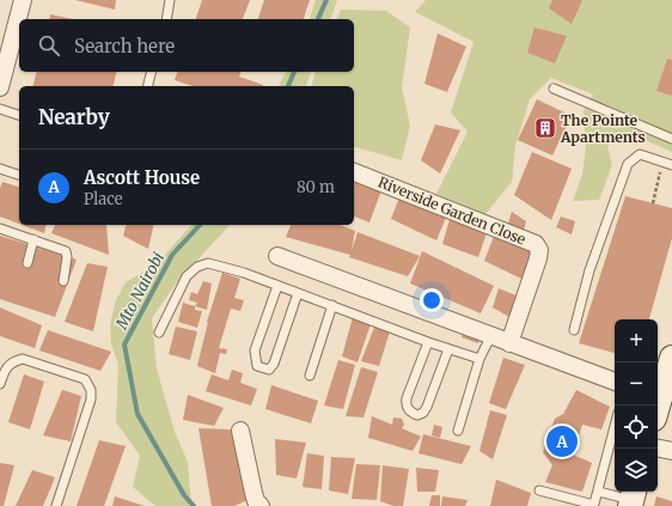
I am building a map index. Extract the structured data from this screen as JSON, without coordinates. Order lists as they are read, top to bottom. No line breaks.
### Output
{"streets":{"street":["Riverside Garden Close"]},"water":["Mto Nairobi"],"places":{"building":["The Pointe Apartments"]},"page":{"search":"Search here","heading":"Nearby","list":[{"mark":"A","name":"Ascott House","note":"Place","value":"80 m"}],"map_buttons":["+","−"],"pins":"A"}}
